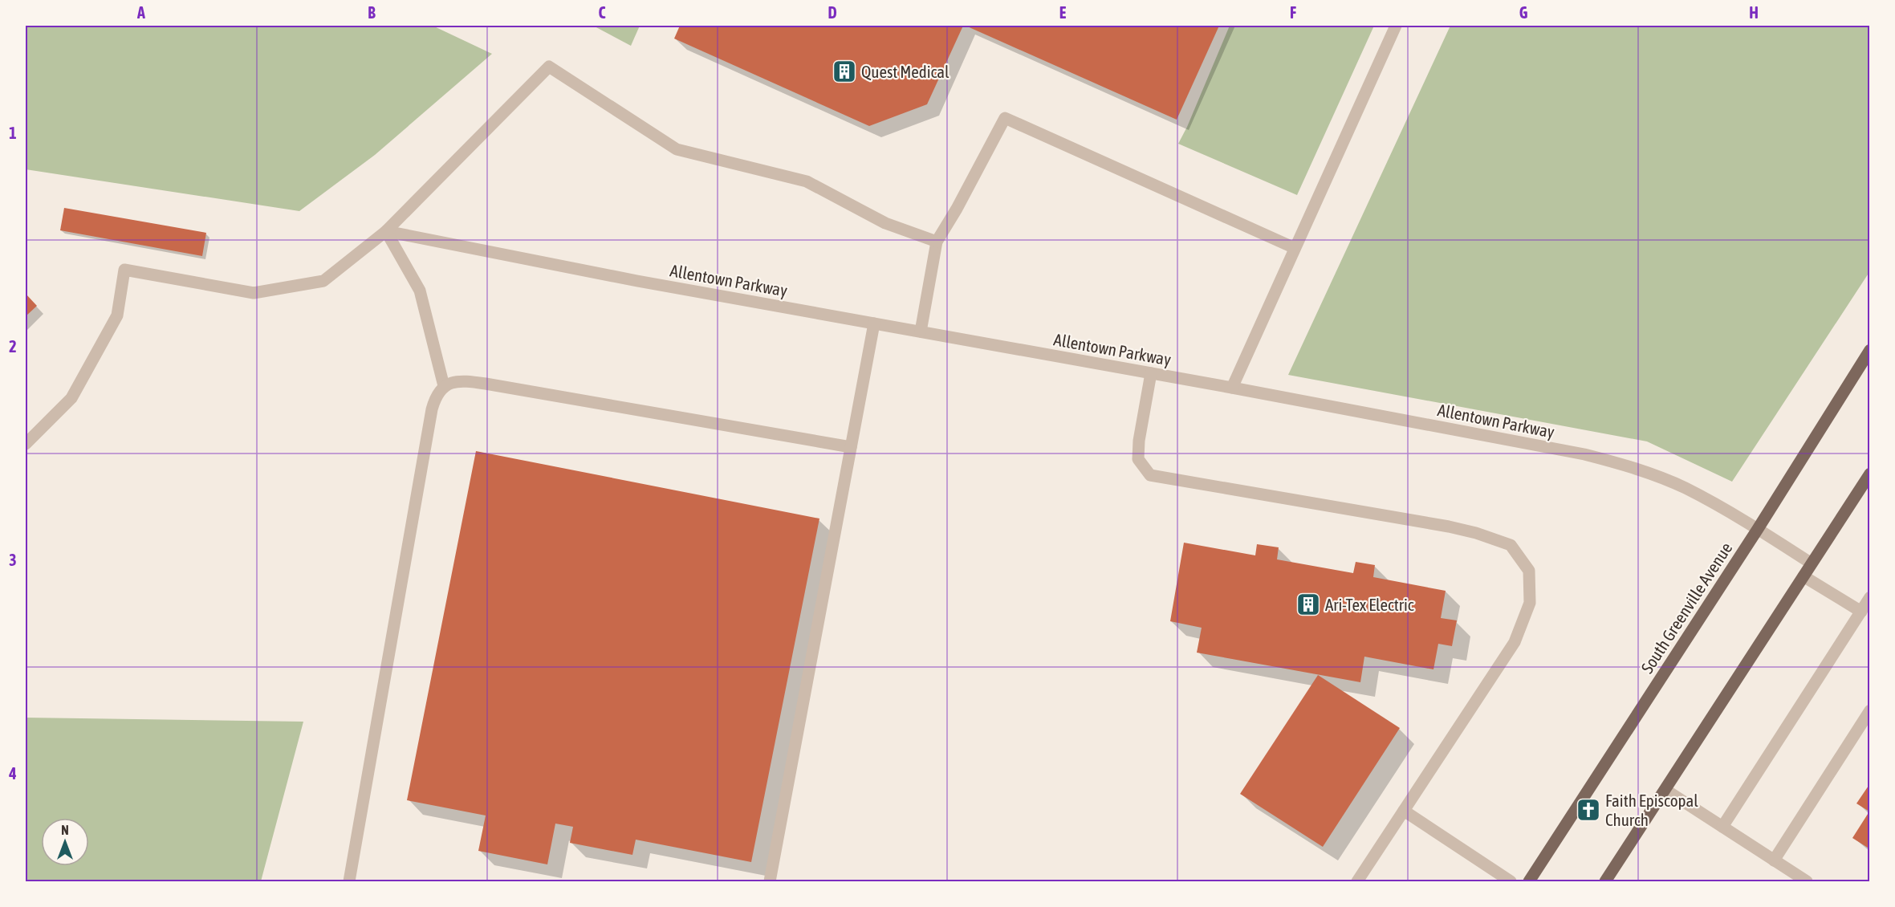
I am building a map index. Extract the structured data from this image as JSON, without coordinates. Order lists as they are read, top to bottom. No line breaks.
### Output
{"streets":{"main road":["South Greenville Avenue"],"street":["Allentown Parkway"]},"crossings":[["Allentown Parkway","South Greenville Avenue"]],"places":{"building":["Quest Medical","Ari-Tex Electric"],"church":["Faith Episcopal Church"]},"north":"top","grid":{"columns":["A","B","C","D","E","F","G","H"],"rows":["1","2","3","4"]}}
